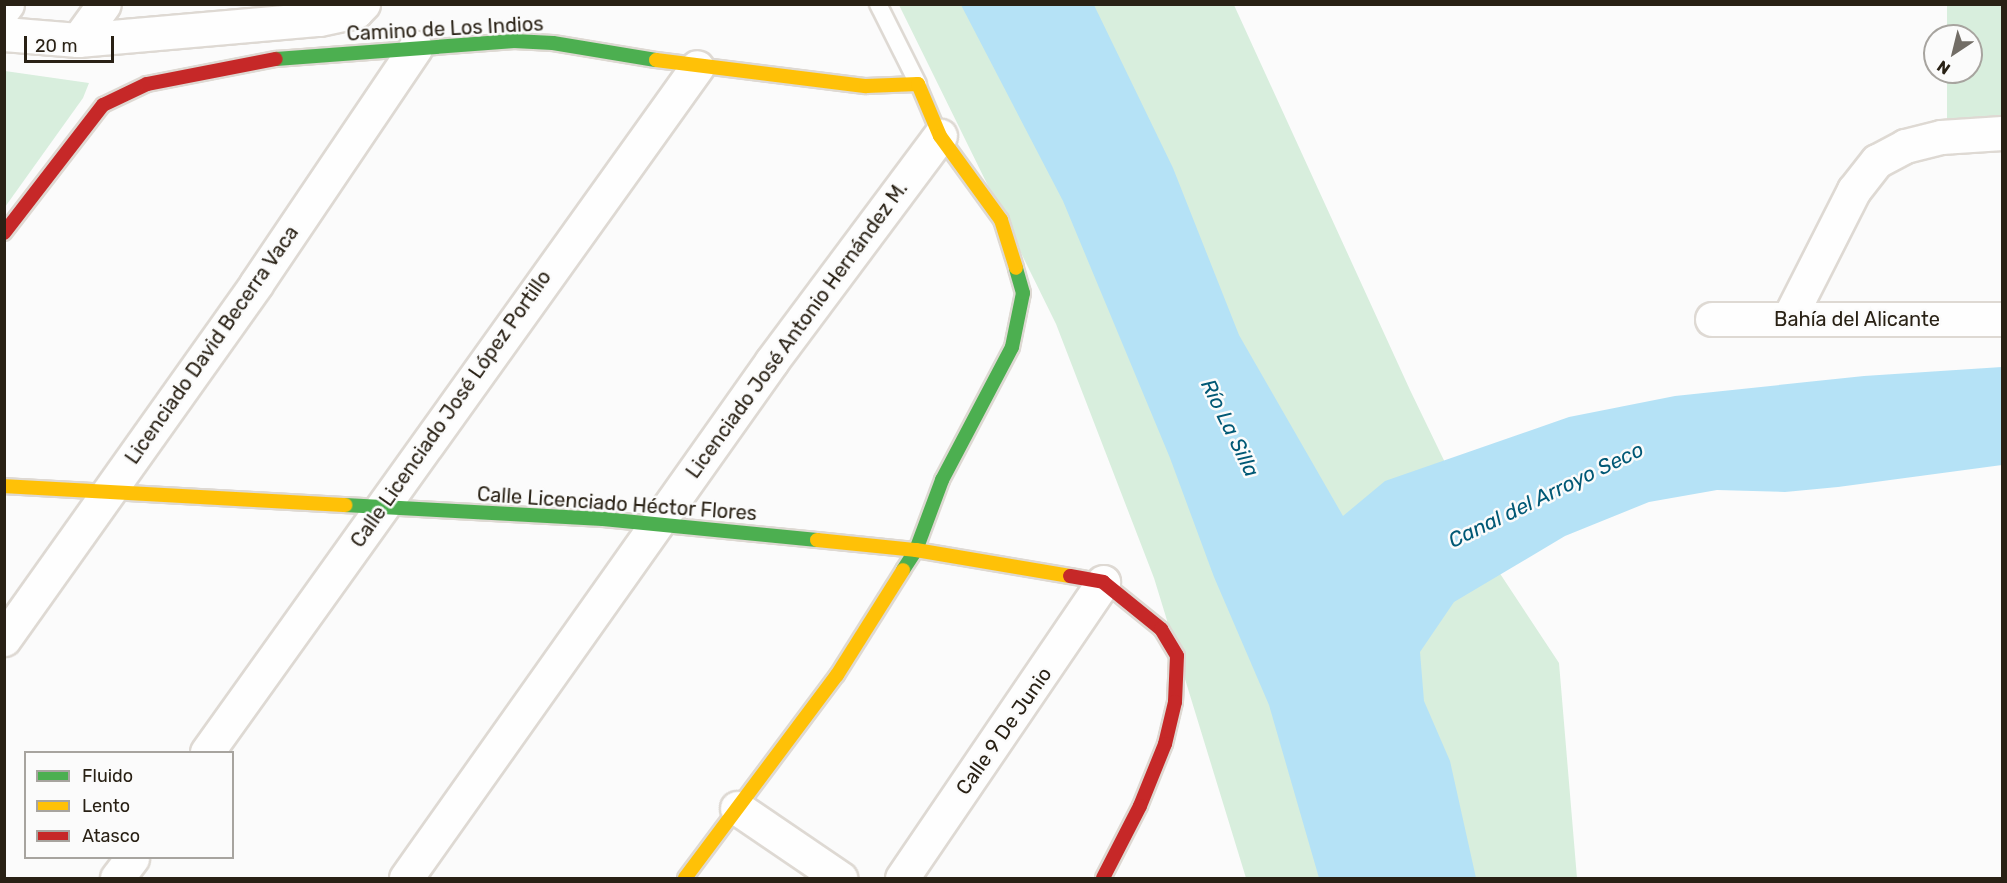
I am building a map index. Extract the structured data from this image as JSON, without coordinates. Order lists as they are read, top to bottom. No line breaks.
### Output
{"streets":{"street":["Camino de Los Indios","Bahía del Alicante","Licenciado José Antonio Hernández M.","Licenciado David Becerra Vaca","Calle Licenciado José López Portillo","Calle Licenciado Héctor Flores","Calle 9 De Junio"]},"crossings":[["Camino de Los Indios","Licenciado David Becerra Vaca"],["Camino de Los Indios","Calle Licenciado José López Portillo"],["Licenciado José Antonio Hernández M.","Calle Licenciado Héctor Flores"],["Licenciado David Becerra Vaca","Calle Licenciado Héctor Flores"],["Calle Licenciado José López Portillo","Calle Licenciado Héctor Flores"],["Calle Licenciado Héctor Flores","Calle 9 De Junio"]],"water":["Río La Silla","Canal del Arroyo Seco"],"legend":["Fluido","Lento","Atasco"],"scale_bar":"20 m","north":"bottom left"}
